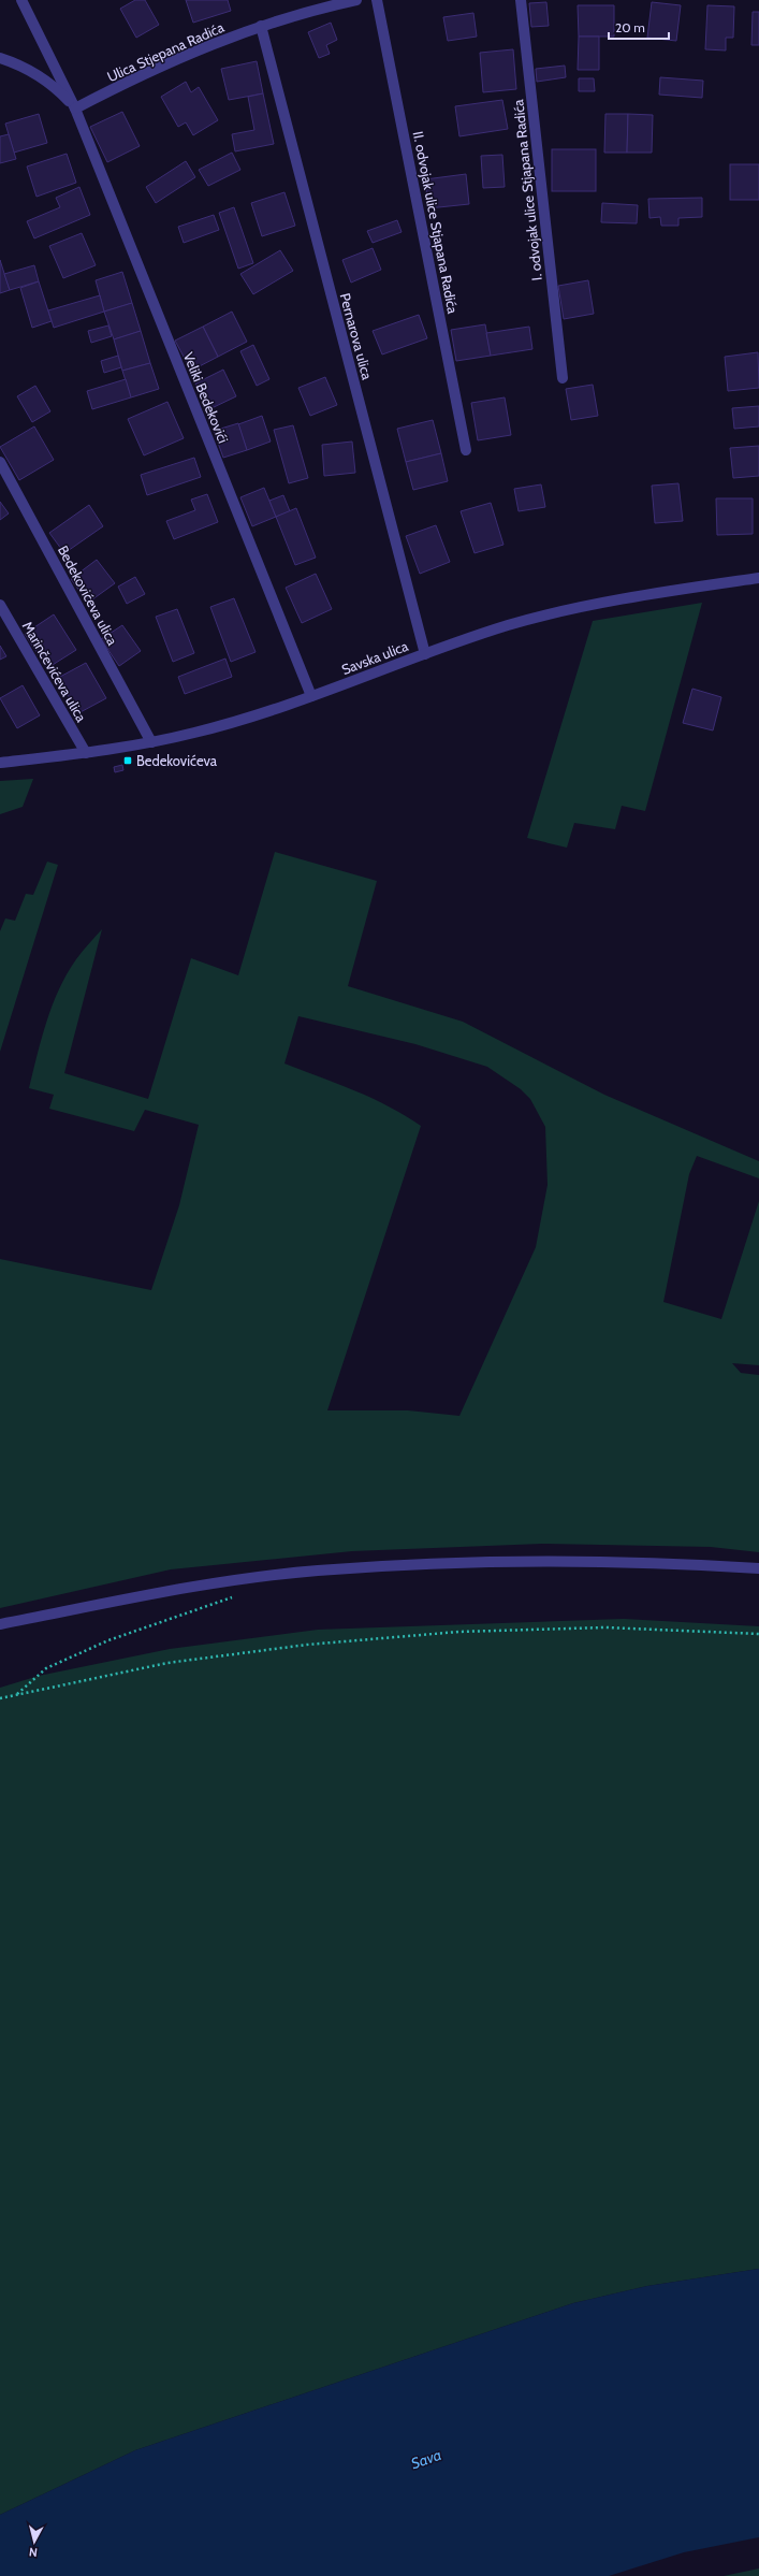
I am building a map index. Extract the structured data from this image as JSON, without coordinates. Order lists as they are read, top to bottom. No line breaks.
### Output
{"streets":{"street":["Ulica Stjepana Radića","I. odvojak ulice Stjapana Radića","II. odvojak ulice Stjapana Radića","Pernarova ulica","Veliki Bedekovići","Bedekovićeva ulica","Savska ulica","Marinčevićeva ulica"]},"crossings":[["Ulica Stjepana Radića","Pernarova ulica"],["Ulica Stjepana Radića","Veliki Bedekovići"],["Pernarova ulica","Savska ulica"],["Veliki Bedekovići","Savska ulica"],["Bedekovićeva ulica","Savska ulica"],["Savska ulica","Marinčevićeva ulica"]],"water":["Sava"],"places":{"transit":["Bedekovićeva"]},"scale_bar":"20 m","north":"bottom"}
